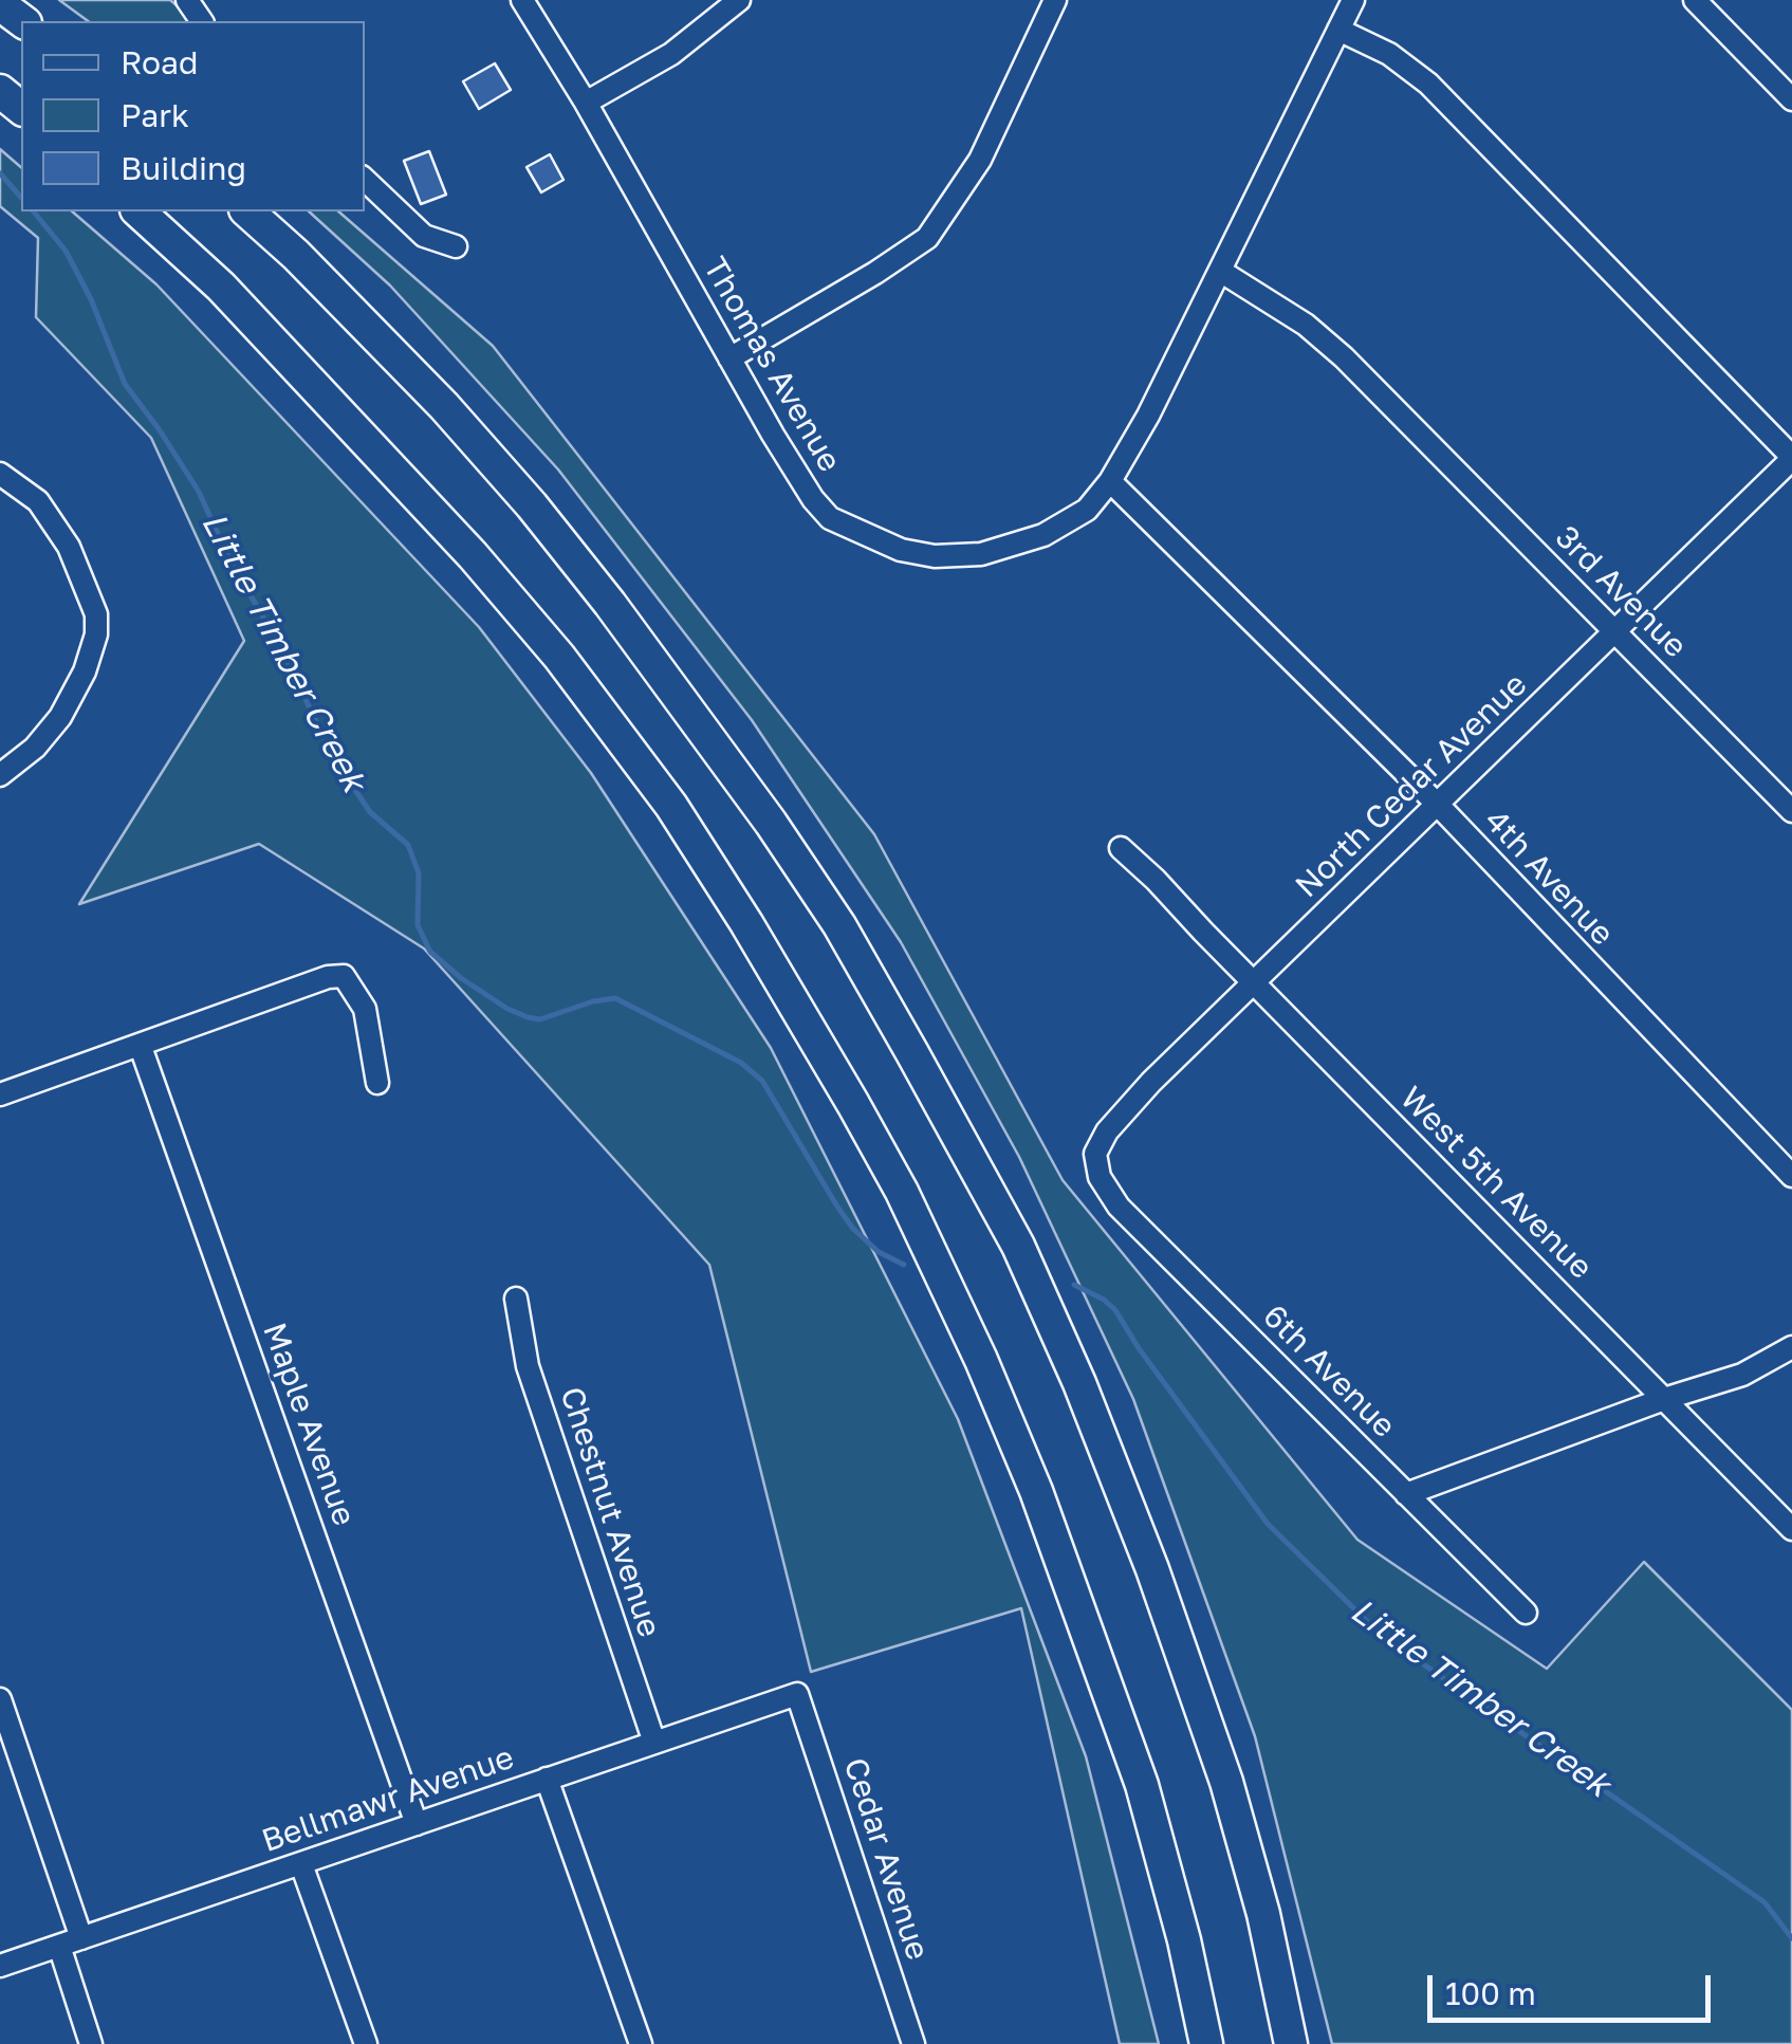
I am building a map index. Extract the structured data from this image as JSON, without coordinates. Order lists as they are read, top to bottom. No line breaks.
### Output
{"streets":{"street":["Thomas Avenue","3rd Avenue","North Cedar Avenue","4th Avenue","West 5th Avenue","6th Avenue","Maple Avenue","Chestnut Avenue","Bellmawr Avenue","Cedar Avenue"]},"crossings":[["Thomas Avenue","3rd Avenue"],["Thomas Avenue","4th Avenue"],["3rd Avenue","North Cedar Avenue"],["North Cedar Avenue","4th Avenue"],["North Cedar Avenue","West 5th Avenue"],["North Cedar Avenue","6th Avenue"],["Maple Avenue","Bellmawr Avenue"],["Chestnut Avenue","Bellmawr Avenue"],["Bellmawr Avenue","Cedar Avenue"]],"water":["Little Timber Creek"],"legend":["Road","Park","Building"],"scale_bar":"100 m"}
